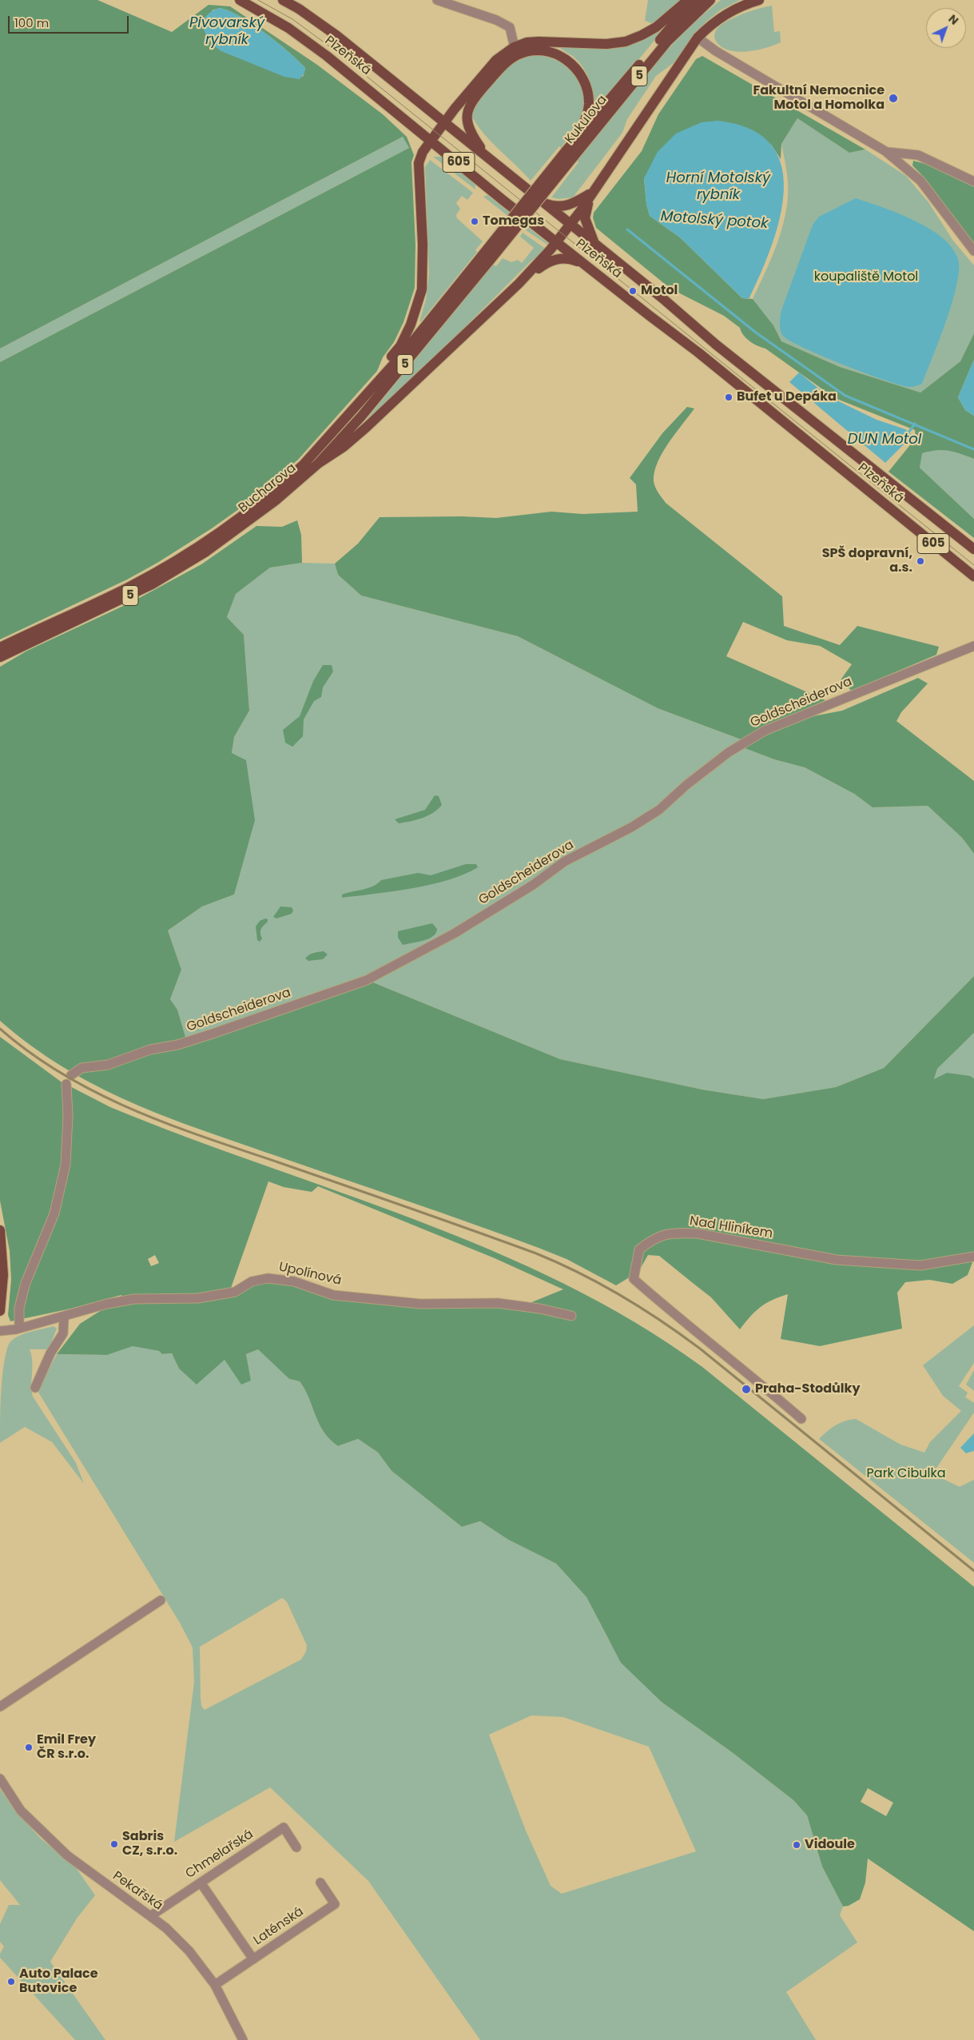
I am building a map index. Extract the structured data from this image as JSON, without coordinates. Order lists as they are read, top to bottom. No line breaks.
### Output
{"streets":{"main road":["Plzeňská","5","Kukulova","605","Bucharova"],"street":["Goldscheiderova","Nad Hliníkem","Upolínová","Chmelařská","Pekařská","Laténská"]},"crossings":[["Kukulova","Bucharova"],["Chmelařská","Pekařská"],["Pekařská","Laténská"]],"water":["Pivovarský rybník","Horní Motolský rybník","Motolský potok","DUN Motol"],"parks":["koupaliště Motol","Park Cibulka"],"places":["Fakultní Nemocnice Motol a Homolka","Tomegas","Motol","Bufet u Depáka","SPŠ dopravní, a.s.","Praha-Stodůlky","Emil Frey ČR s.r.o.","Sabris CZ, s.r.o.","Vidoule","Auto Palace Butovice"],"scale_bar":"100 m","north":"top right"}
